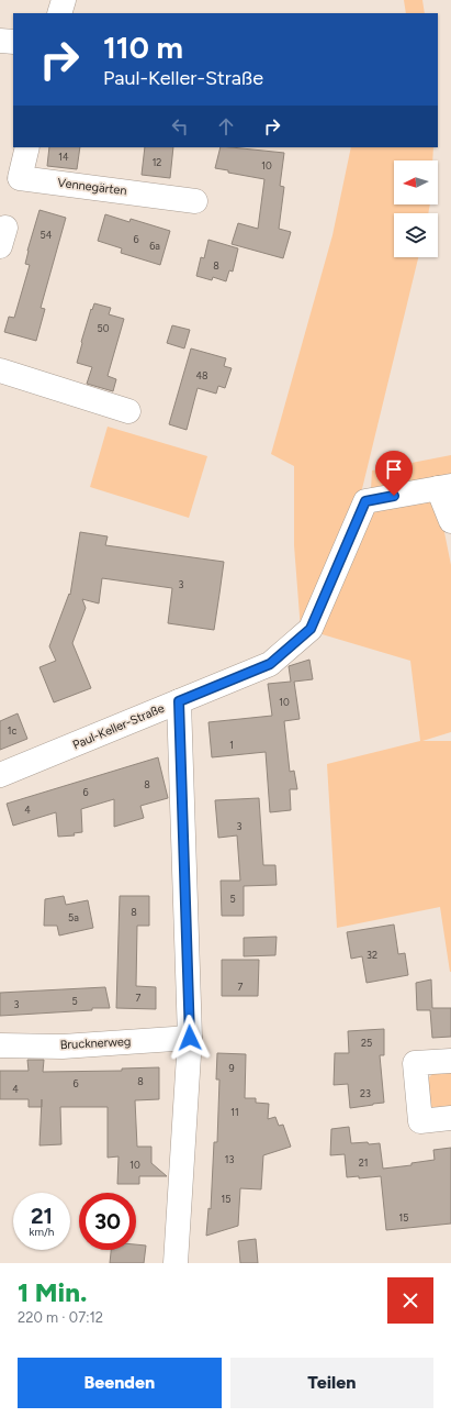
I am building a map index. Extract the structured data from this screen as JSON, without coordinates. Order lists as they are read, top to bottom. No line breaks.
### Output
{"streets":{"street":["Vennegärten","Paul-Keller-Straße","Brucknerweg"]},"house_numbers":["14","12","10","54","6","6a","8","50","48","3","10","1c","1","8","6","4","3","5","8","5a","32","7","7","5","3","25","9","8","6","4","23","11","13","21","10","15","15"],"north":"left","page":{"turn":["110 m","Paul-Keller-Straße"],"speed":"21 km/h","limit":"30","heading":["1 Min.","220 m · 07:12"],"buttons":["Beenden","Teilen"]}}
